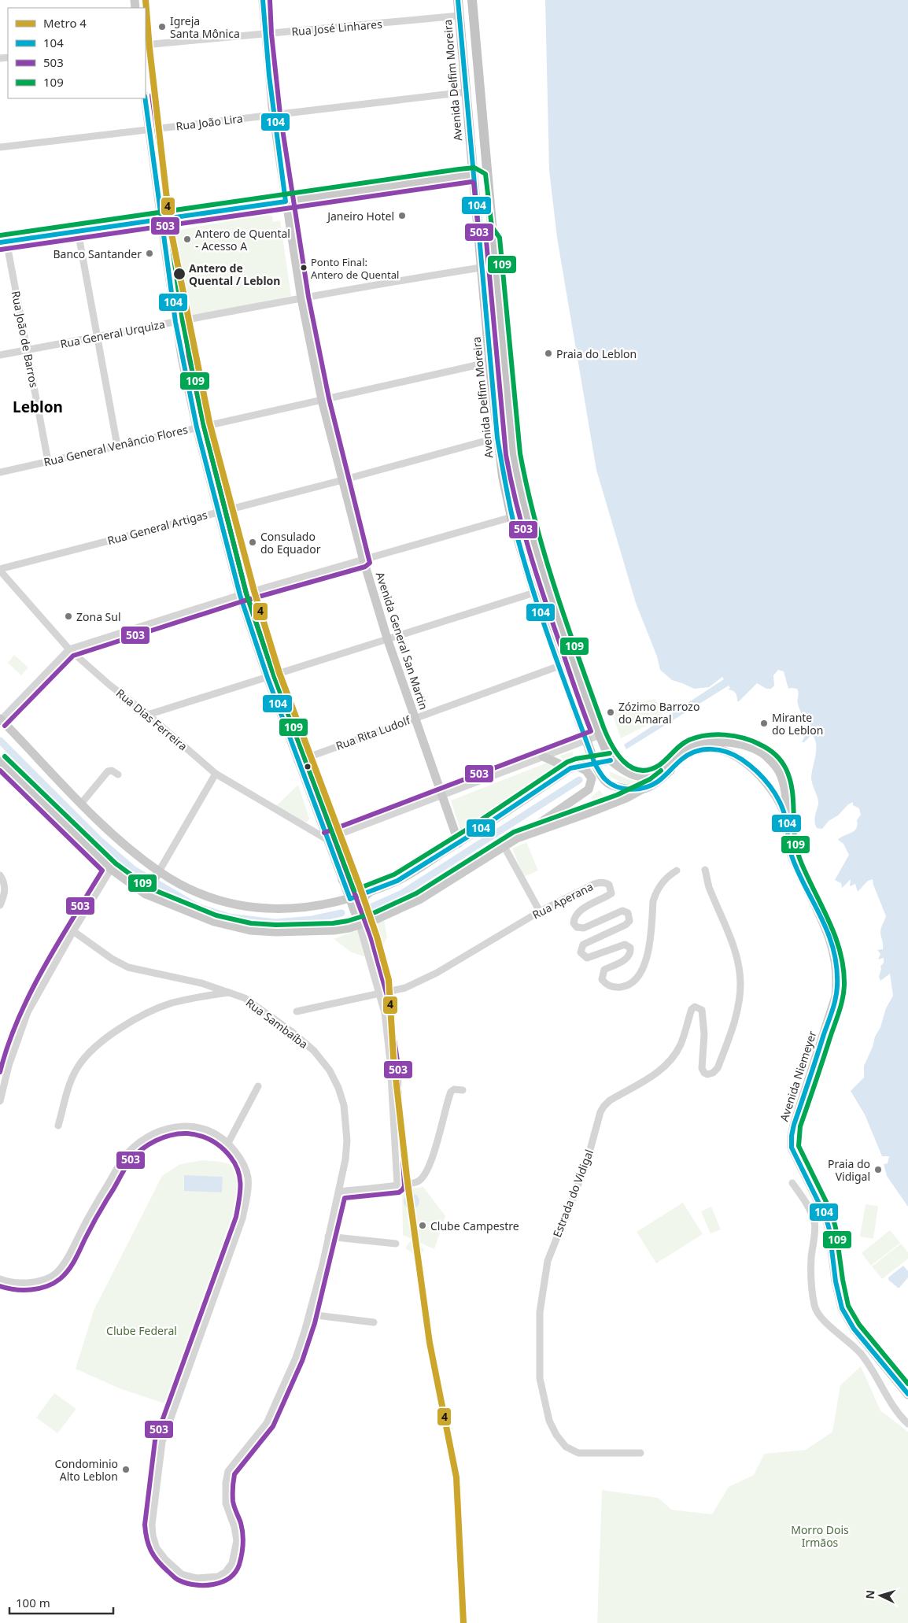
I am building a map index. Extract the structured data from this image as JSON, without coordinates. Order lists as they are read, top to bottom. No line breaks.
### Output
{"streets":{"highway":["Avenida Delfim Moreira"],"main road":["Avenida General San Martin","Avenida Niemeyer"],"street":["Rua José Linhares","Rua João Lira","Rua General Urquiza","Rua João de Barros","Rua General Venâncio Flores","Rua General Artigas","Rua Dias Ferreira","Rua Rita Ludolf","Rua Aperana","Rua Sambaíba","Estrada do Vidigal"]},"crossings":[["Rua José Linhares","Avenida Delfim Moreira"],["Rua José Linhares","Avenida General San Martin"],["Avenida Delfim Moreira","Rua João Lira"],["Avenida Delfim Moreira","Rua General Urquiza"],["Avenida Delfim Moreira","Rua General Venâncio Flores"],["Avenida Delfim Moreira","Rua General Artigas"],["Avenida Delfim Moreira","Rua Rita Ludolf"],["Avenida Delfim Moreira","Avenida Niemeyer"],["Rua João Lira","Avenida General San Martin"],["Rua General Urquiza","Rua João de Barros"],["Rua General Urquiza","Avenida General San Martin"],["Rua João de Barros","Rua General Venâncio Flores"],["Rua General Venâncio Flores","Avenida General San Martin"],["Rua General Artigas","Avenida General San Martin"],["Rua General Artigas","Rua Dias Ferreira"],["Avenida General San Martin","Rua Rita Ludolf"]],"districts":["Leblon"],"parks":["Clube Federal","Morro Dois Irmãos"],"places":["Igreja Santa Mônica","Janeiro Hotel","Antero de Quental - Acesso A","Banco Santander","Ponto Final: Antero de Quental","Antero de Quental / Leblon","Praia do Leblon","Consulado do Equador","Zona Sul","Zózimo Barrozo do Amaral","Mirante do Leblon","Praia do Vidigal","Clube Campestre","Condominio Alto Leblon"],"lines":["metro line 4","transit line 104","transit line 503","transit line 109"],"legend":["Metro 4","104","503","109"],"scale_bar":"100 m","north":"left"}
